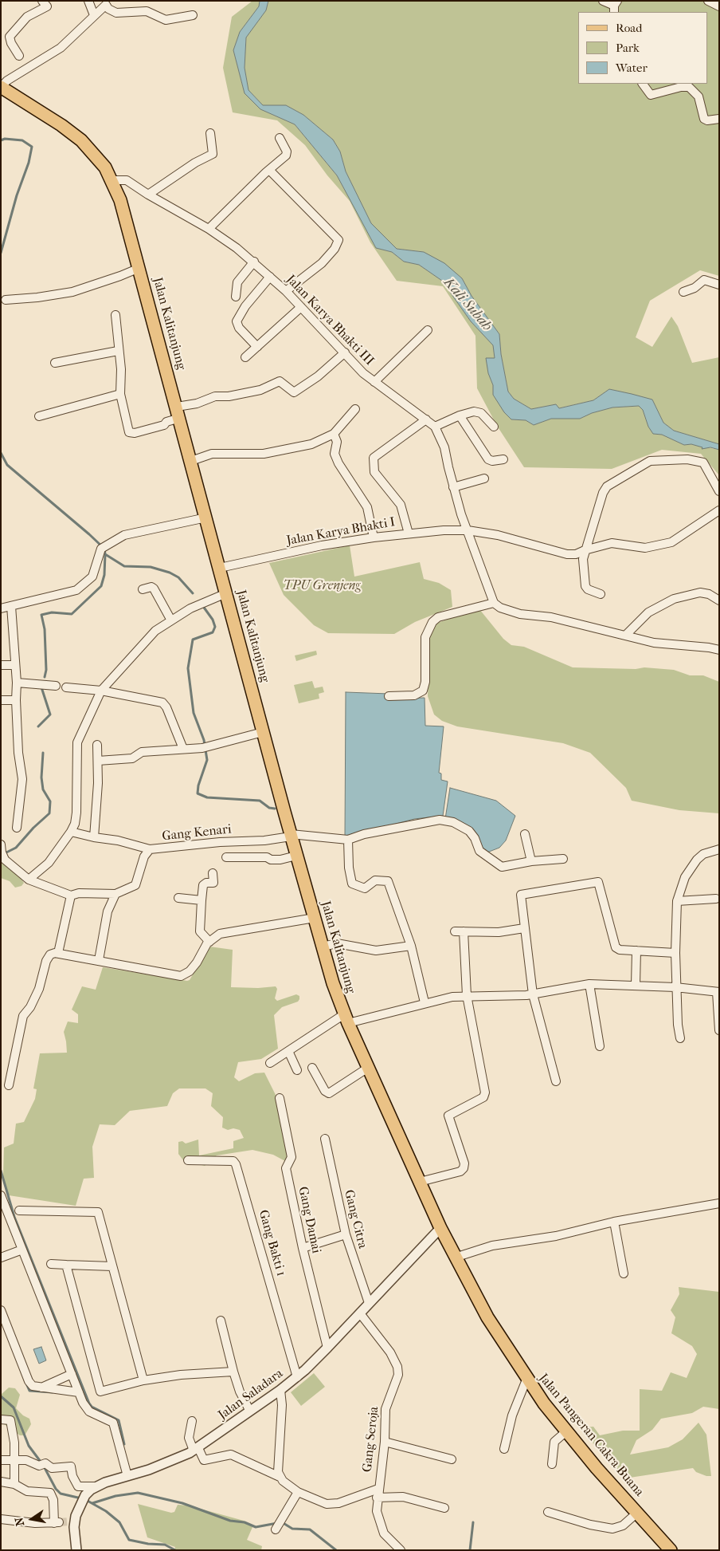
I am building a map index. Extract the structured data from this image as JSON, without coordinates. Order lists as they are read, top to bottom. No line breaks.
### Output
{"streets":{"main road":["Jalan Kalitanjung","Jalan Pangeran Cakra Buana"],"street":["Jalan Karya Bhakti III","Jalan Karya Bhakti I","Gang Kenari","Gang Citra","Gang Damai","Gang Bakti 1","Jalan Saladara","Gang Seroja"]},"crossings":[["Jalan Karya Bhakti III","Jalan Kalitanjung"],["Jalan Karya Bhakti III","Jalan Karya Bhakti I"],["Jalan Kalitanjung","Jalan Karya Bhakti I"],["Jalan Kalitanjung","Gang Kenari"],["Jalan Kalitanjung","Jalan Saladara"],["Jalan Kalitanjung","Jalan Pangeran Cakra Buana"],["Gang Citra","Jalan Saladara"],["Gang Damai","Jalan Saladara"],["Gang Bakti 1","Jalan Saladara"],["Jalan Saladara","Jalan Pangeran Cakra Buana"],["Jalan Saladara","Gang Seroja"]],"water":["Kali Subah"],"parks":["TPU Grenjeng"],"legend":["Road","Park","Water"],"north":"left"}
